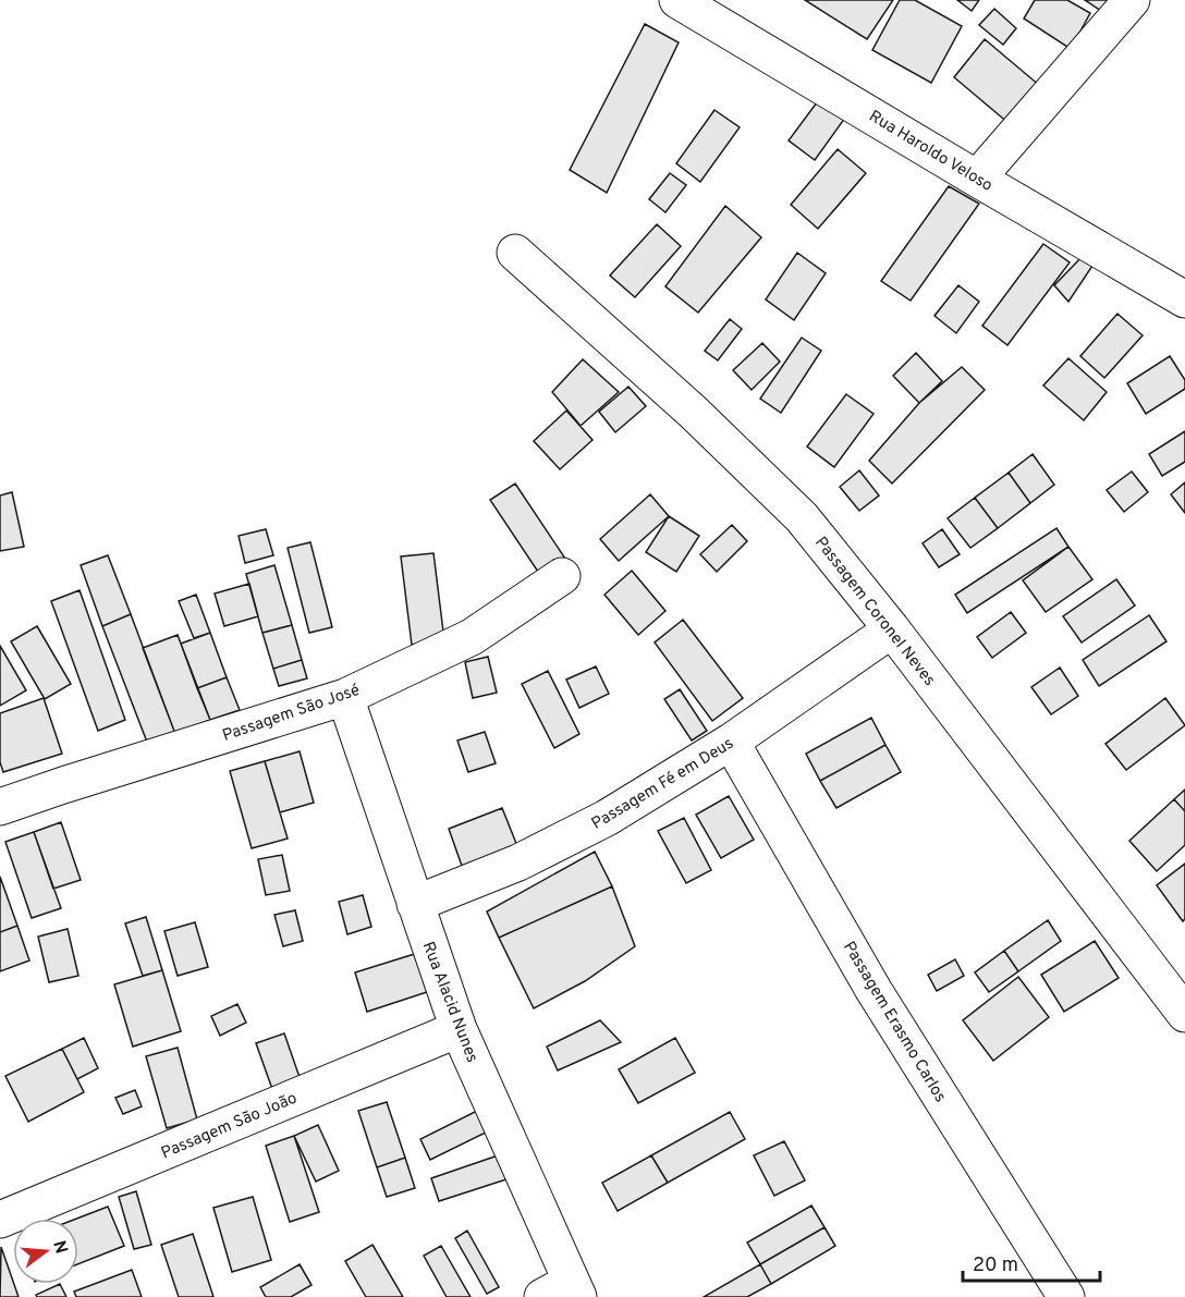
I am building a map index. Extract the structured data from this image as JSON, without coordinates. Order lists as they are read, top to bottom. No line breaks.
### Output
{"streets":{"street":["Rua Haroldo Veloso","Passagem Coronel Neves","Passagem São José","Passagem Fé em Deus","Rua Alacid Nunes","Passagem Erasmo Carlos","Passagem São João"]},"crossings":[["Passagem Coronel Neves","Passagem Fé em Deus"],["Passagem São José","Rua Alacid Nunes"],["Passagem Fé em Deus","Rua Alacid Nunes"],["Passagem Fé em Deus","Passagem Erasmo Carlos"],["Rua Alacid Nunes","Passagem São João"]],"scale_bar":"20 m","north":"right"}
